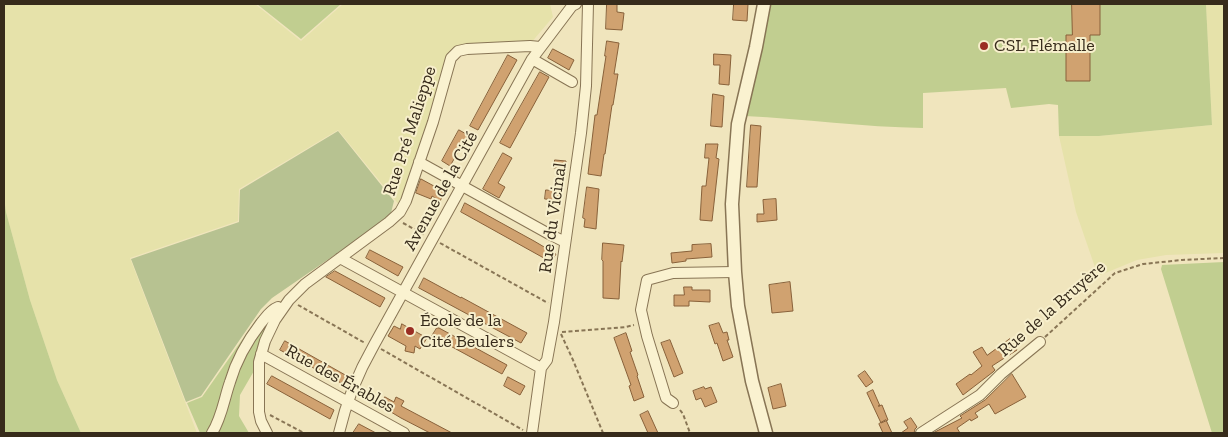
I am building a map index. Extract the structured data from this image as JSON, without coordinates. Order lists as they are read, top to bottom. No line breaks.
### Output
{"streets":{"street":["Rue Pré Malieppe","Avenue de la Cité","Rue du Vicinal","Rue de la Bruyère","Rue des Érables"]},"crossings":[["Rue Pré Malieppe","Avenue de la Cité"],["Rue Pré Malieppe","Rue des Érables"],["Avenue de la Cité","Rue des Érables"]],"places":["CSL Flémalle","École de la Cité Beulers"]}
